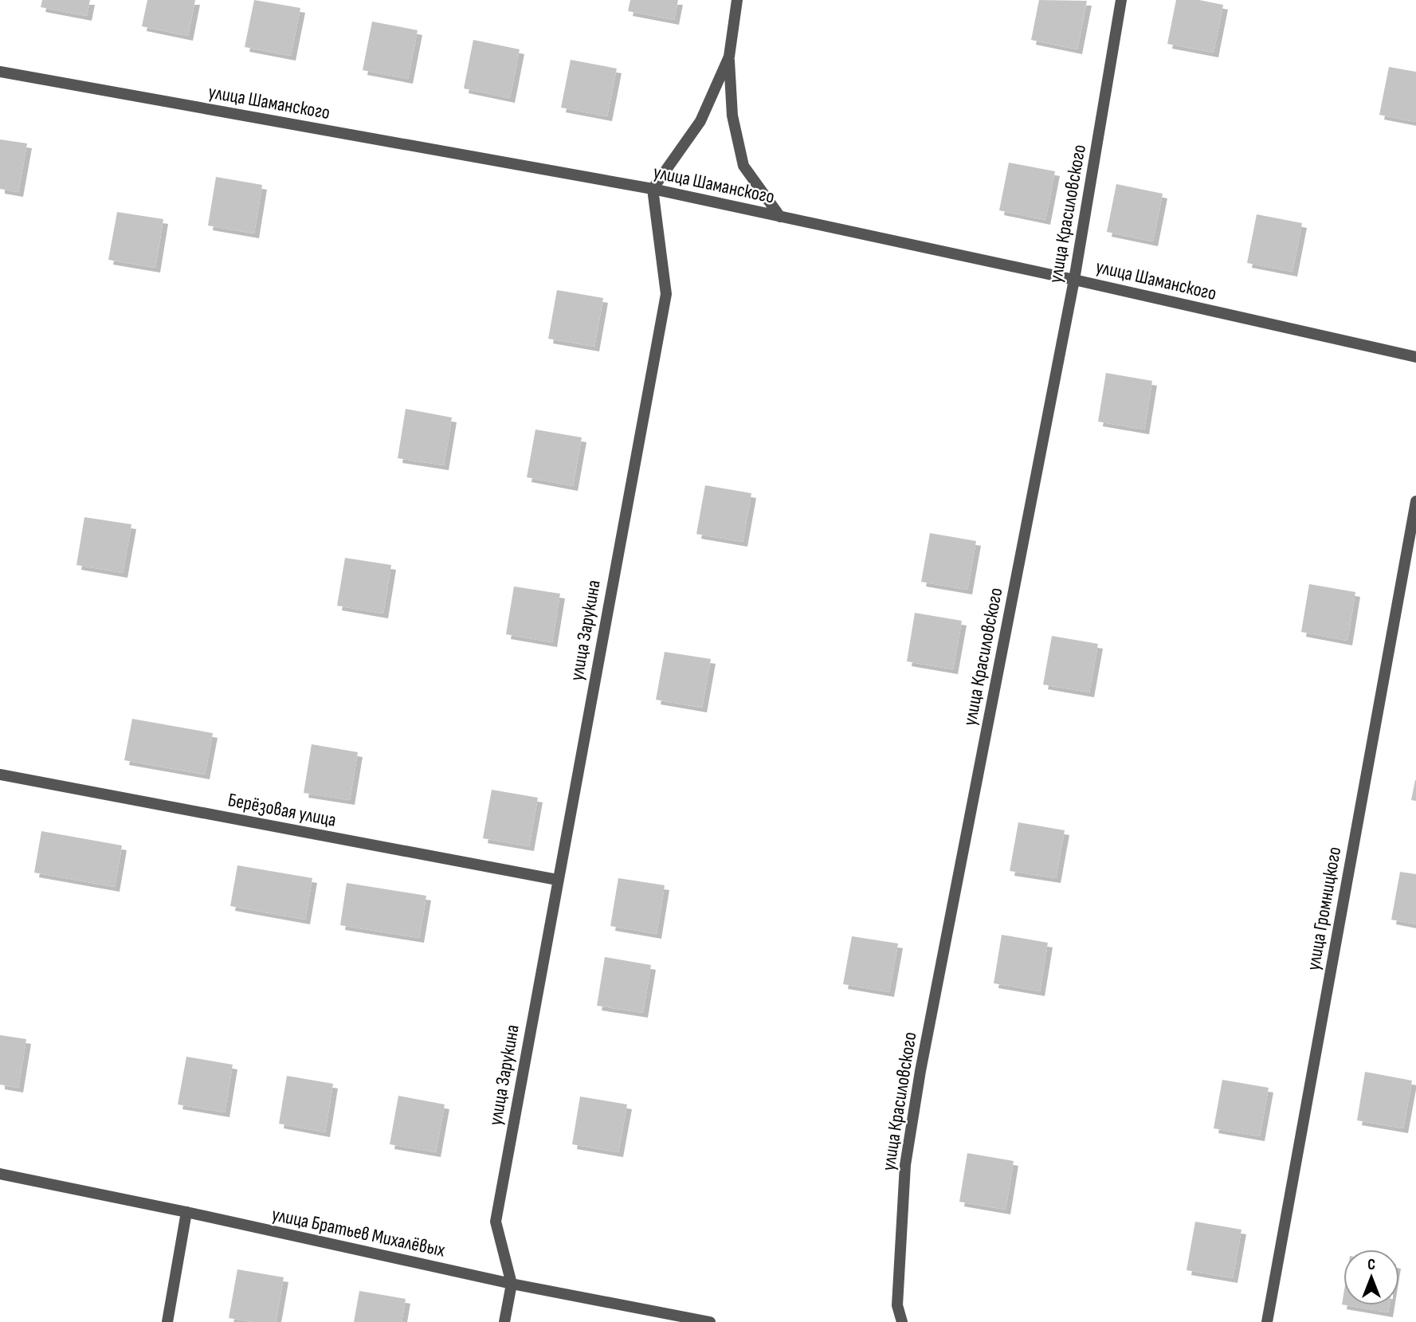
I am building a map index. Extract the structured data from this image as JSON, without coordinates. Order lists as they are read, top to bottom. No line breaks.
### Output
{"streets":{"street":["улица Шаманского","улица Красиловского","улица Зарукина","Берёзовая улица","улица Громницкого","улица Братьев Михалёвых"]},"crossings":[["улица Шаманского","улица Красиловского"],["улица Шаманского","улица Зарукина"],["улица Зарукина","Берёзовая улица"],["улица Зарукина","улица Братьев Михалёвых"]],"north":"top"}
